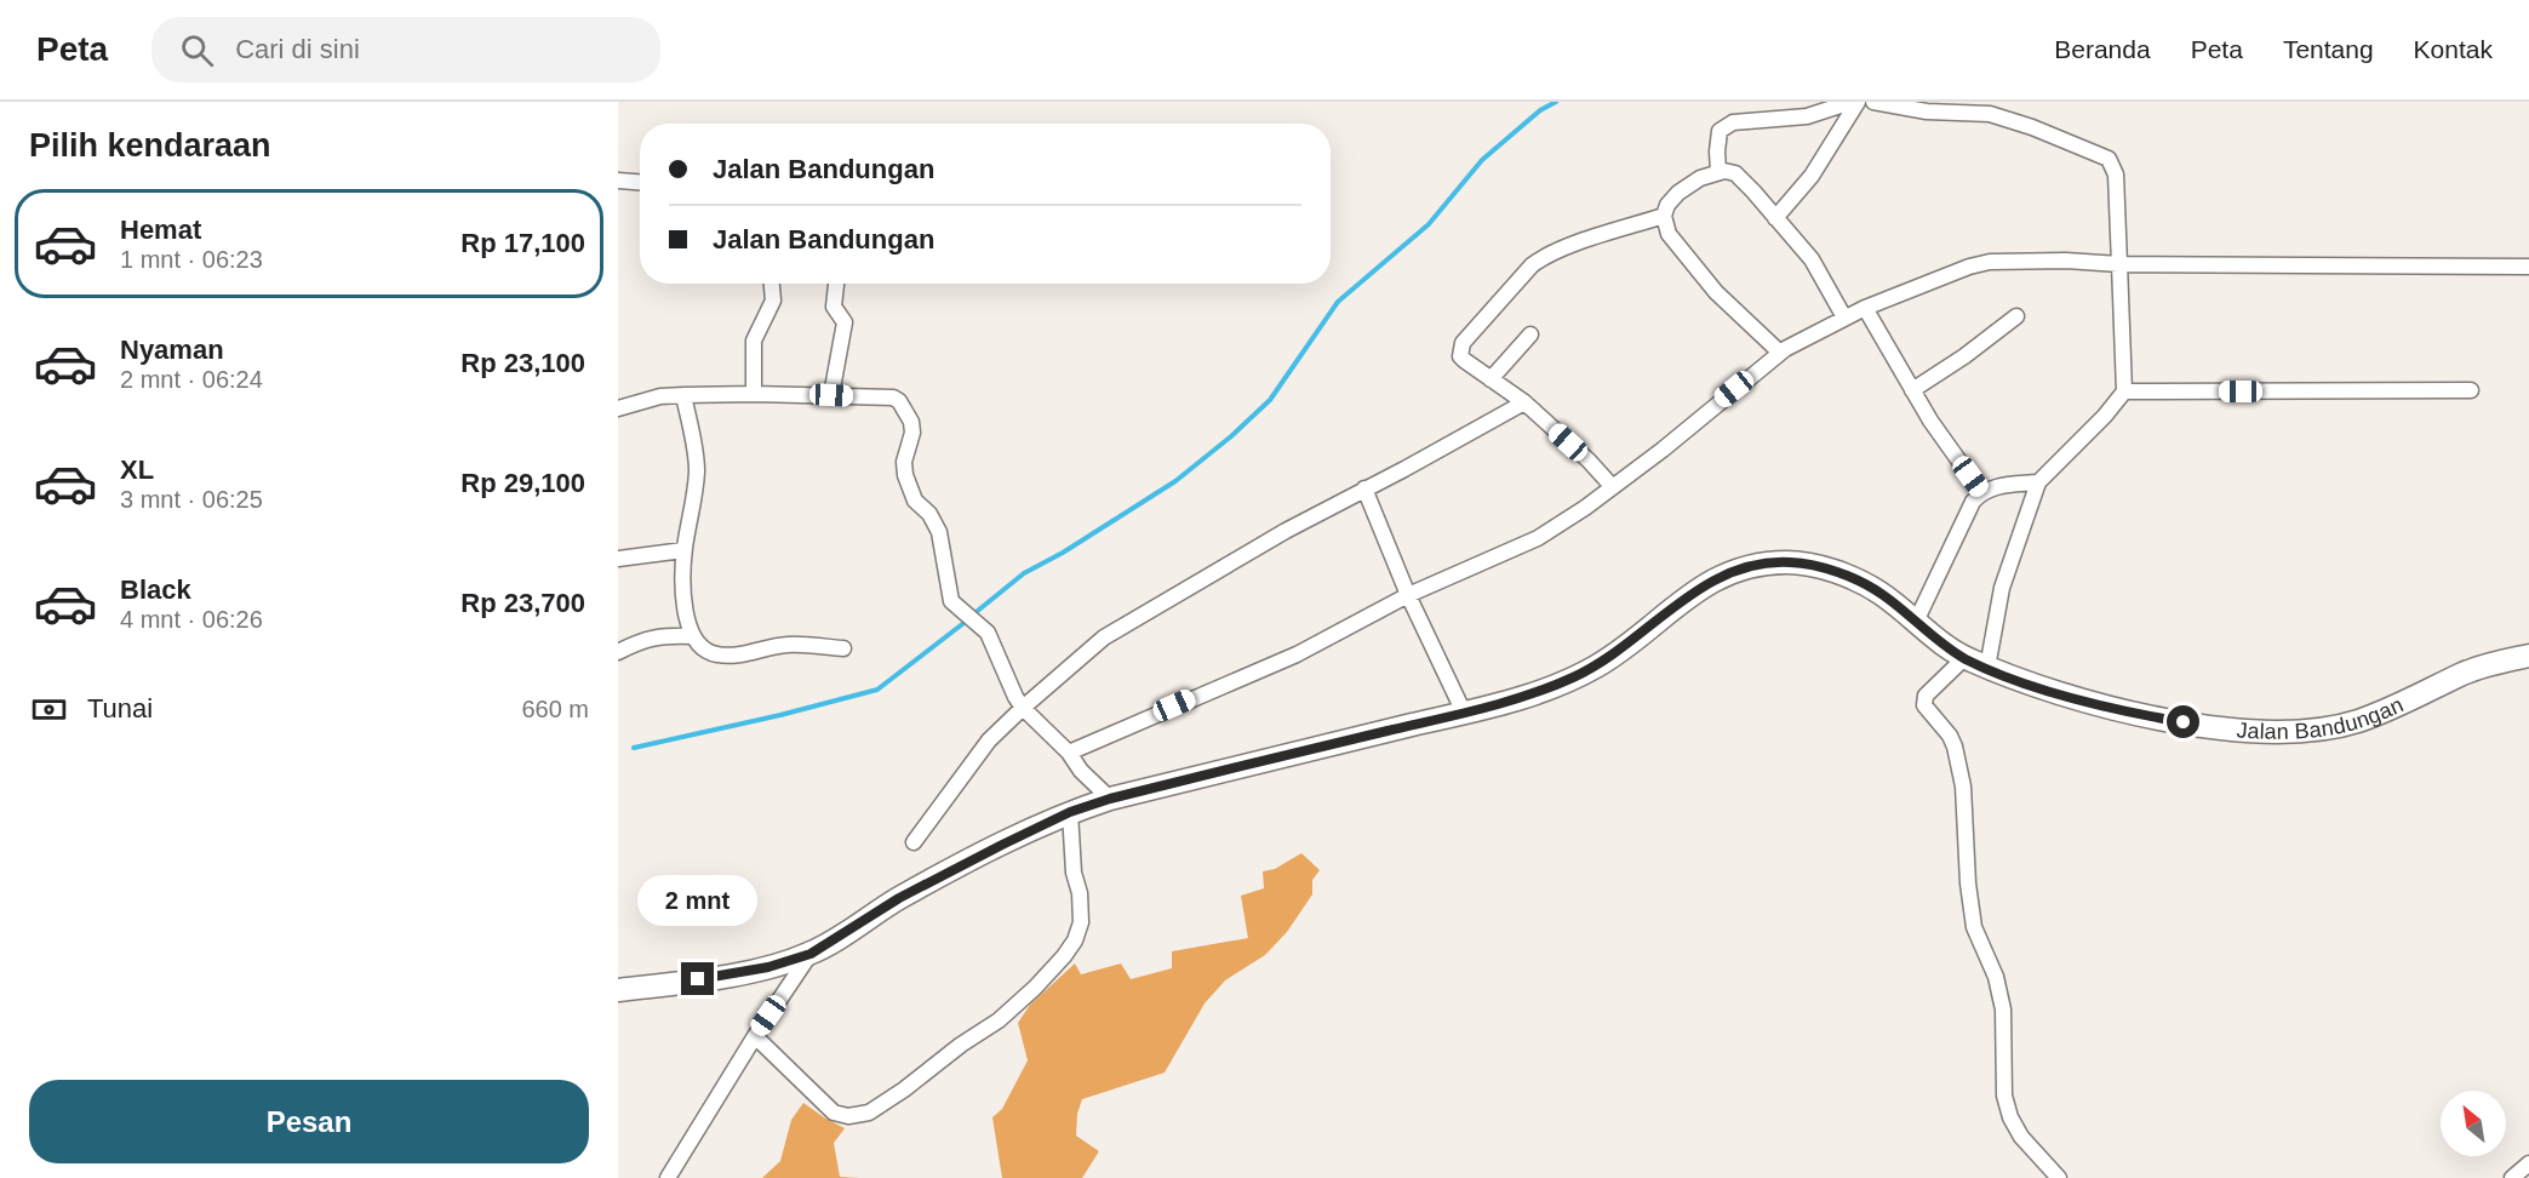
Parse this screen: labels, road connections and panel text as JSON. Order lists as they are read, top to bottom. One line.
{"streets":{"main road":["Jalan Bandungan"]},"north":"top left","page":{"header":"Peta","search":"Cari di sini","nav":["Beranda","Peta","Tentang","Kontak"],"heading":"Pilih kendaraan","banner":["Jalan Bandungan","Jalan Bandungan"],"list":[{"name":"Hemat","note":"1 mnt · 06:23","value":"Rp 17,100"},{"name":"Nyaman","note":"2 mnt · 06:24","value":"Rp 23,100"},{"name":"XL","note":"3 mnt · 06:25","value":"Rp 29,100"},{"name":"Black","note":"4 mnt · 06:26","value":"Rp 23,700"}],"pay":["Tunai","660 m"],"bubble":"2 mnt","buttons":"Pesan"}}
